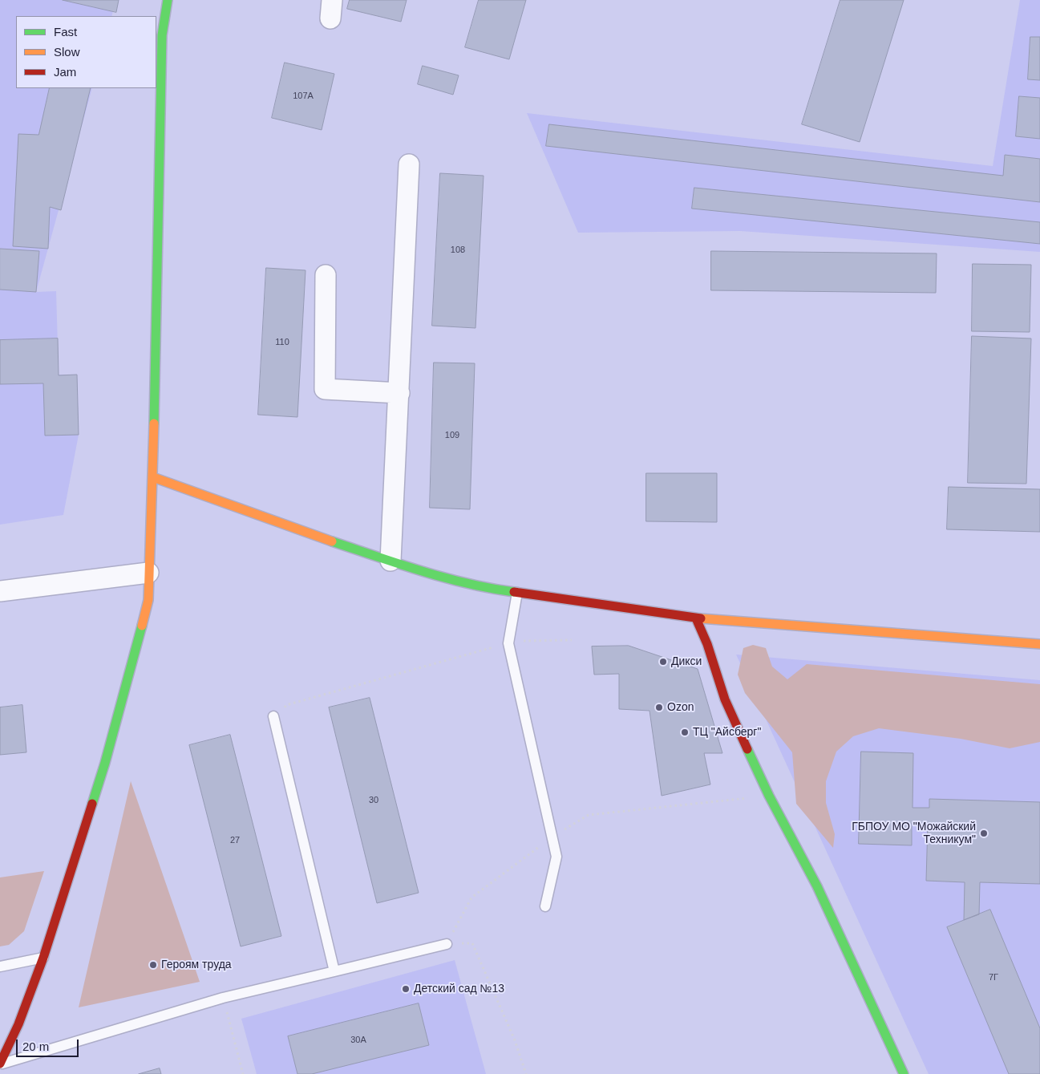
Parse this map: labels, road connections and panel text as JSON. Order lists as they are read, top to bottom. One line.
{"places":["Дикси","Ozon","ТЦ \"Айсберг\"","ГБПОУ МО \"Можайский Техникум\"","Героям труда","Детский сад №13"],"house_numbers":["107А","108","110","109","30","27","7Г","30А"],"legend":["Fast","Slow","Jam"],"scale_bar":"20 m"}
